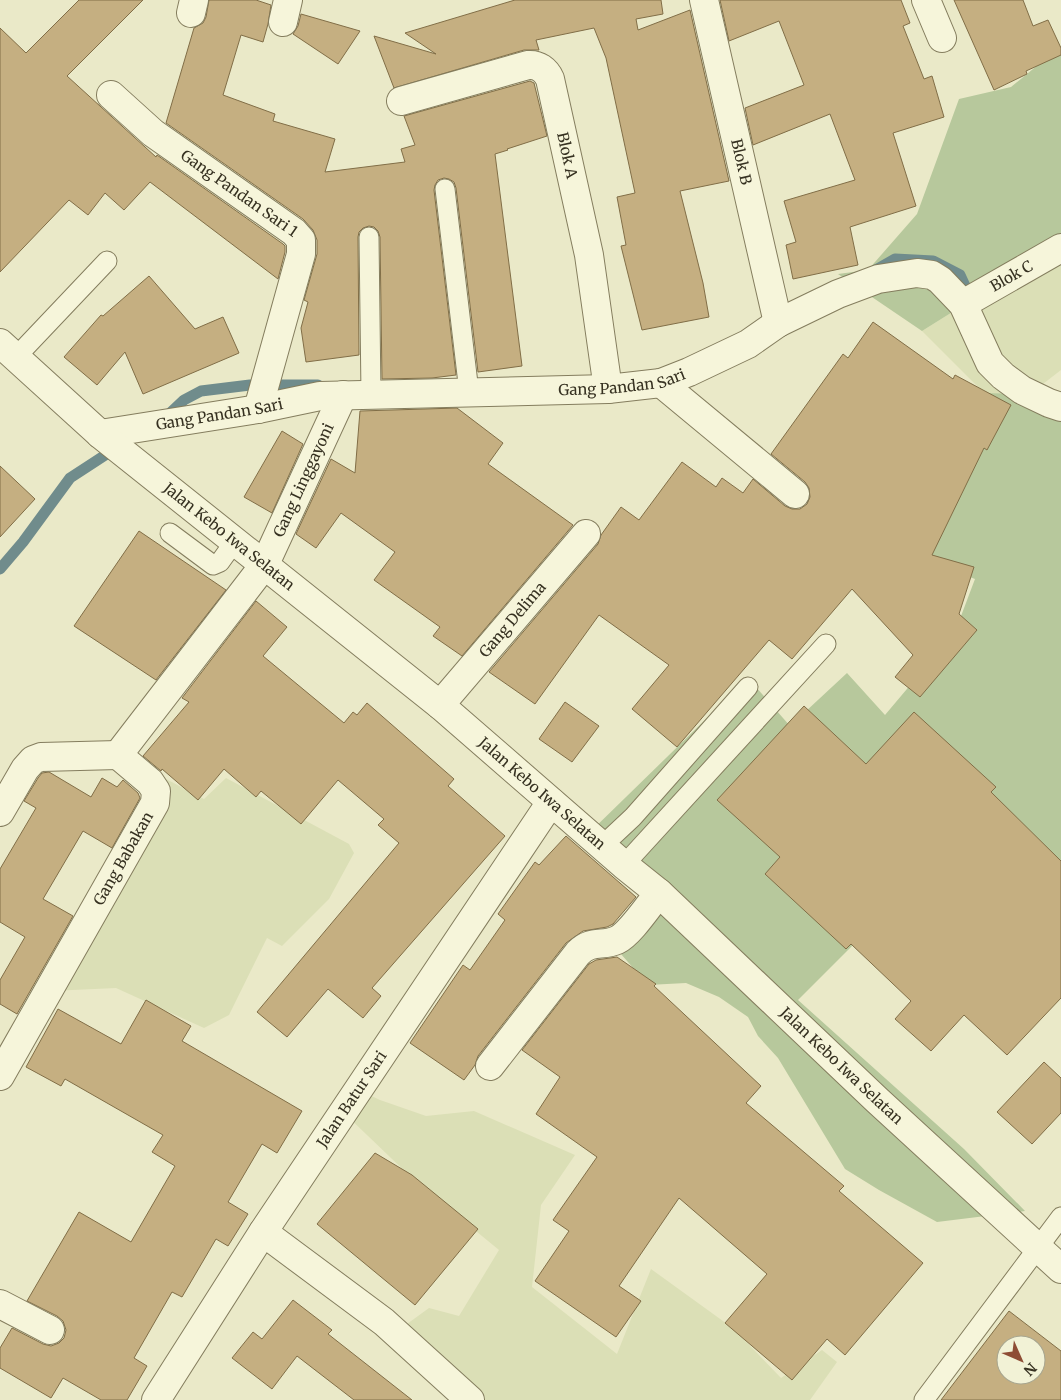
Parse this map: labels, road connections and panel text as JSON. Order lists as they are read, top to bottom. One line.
{"streets":{"street":["Blok A","Blok B","Gang Pandan Sari 1","Blok C","Gang Pandan Sari","Gang Linggayoni","Jalan Kebo Iwa Selatan","Gang Delima","Gang Babakan","Jalan Batur Sari"]},"crossings":[["Blok A","Gang Pandan Sari"],["Blok B","Gang Pandan Sari"],["Gang Pandan Sari 1","Gang Pandan Sari"],["Blok C","Gang Pandan Sari"],["Gang Pandan Sari","Gang Linggayoni"],["Gang Pandan Sari","Jalan Kebo Iwa Selatan"],["Gang Linggayoni","Jalan Kebo Iwa Selatan"],["Jalan Kebo Iwa Selatan","Gang Delima"],["Jalan Kebo Iwa Selatan","Jalan Batur Sari"]],"north":"bottom right"}
